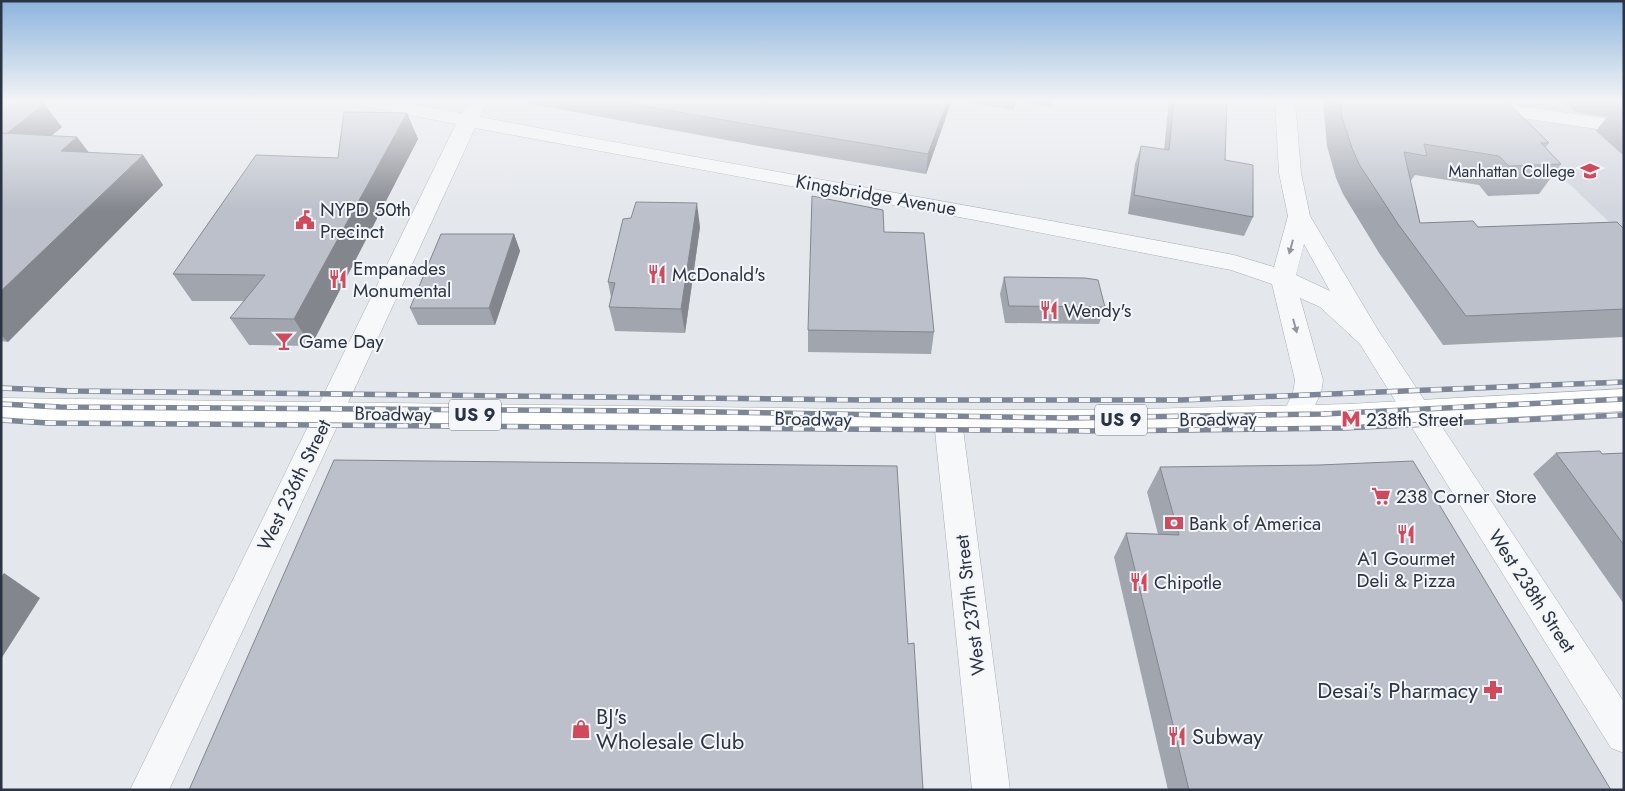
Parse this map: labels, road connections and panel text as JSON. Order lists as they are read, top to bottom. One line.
{"streets":{"main road":["Broadway","US 9"],"street":["Kingsbridge Avenue","West 236th Street","West 238th Street","West 237th Street"]},"crossings":[["Kingsbridge Avenue","West 238th Street"],["Broadway","West 236th Street"],["Broadway","West 238th Street"],["Broadway","West 237th Street"]],"places":{"school or university":["Manhattan College"],"public building":["NYPD 50th Precinct"],"restaurant":["McDonald's","Empanades Monumental","Wendy's","A1 Gourmet Deli & Pizza","Chipotle","Subway"],"bar":["Game Day"],"metro station":["238th Street"],"supermarket":["238 Corner Store"],"bank":["Bank of America"],"pharmacy":["Desai's Pharmacy"],"shop":["BJ's Wholesale Club"]}}
